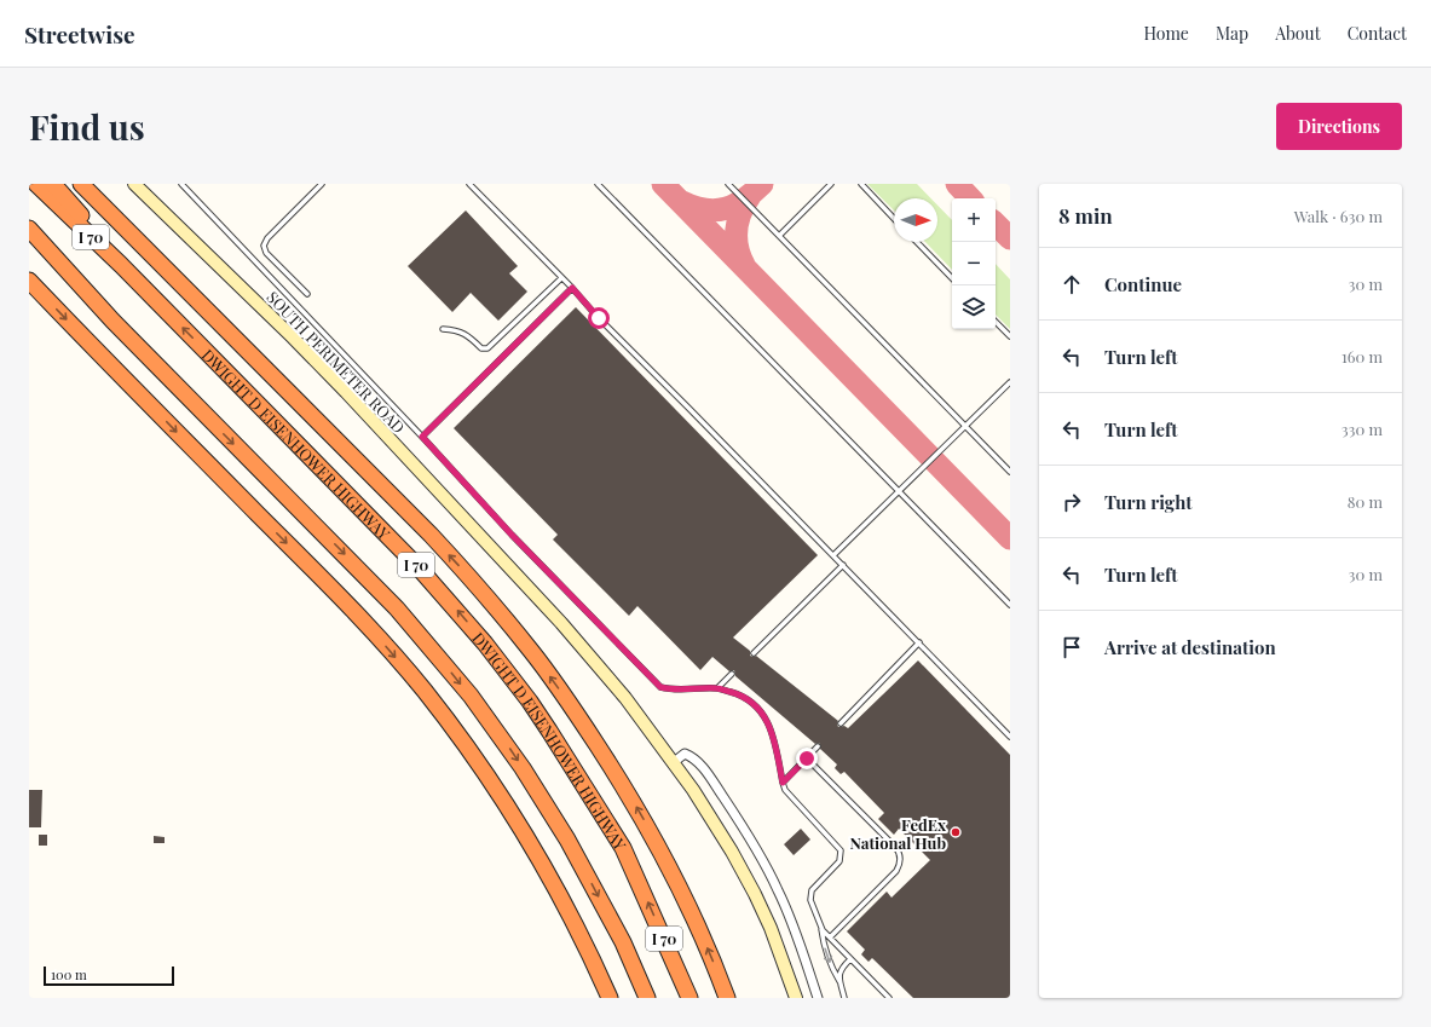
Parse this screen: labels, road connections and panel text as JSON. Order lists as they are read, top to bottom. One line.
{"streets":{"highway":["I 70","DWIGHT D EISENHOWER HIGHWAY"],"street":["SOUTH PERIMETER ROAD"]},"places":["FedEx National Hub"],"scale_bar":"100 m","north":"right","page":{"header":"Streetwise","nav":["Home","Map","About","Contact"],"buttons":"Directions","title":"Find us","heading":["8 min","Walk · 630 m"],"map_buttons":["+","−"],"list":[["Continue","30 m"],["Turn left","160 m"],["Turn left","330 m"],["Turn right","80 m"],["Turn left","30 m"],"Arrive at destination"],"scale":"100 m"}}
